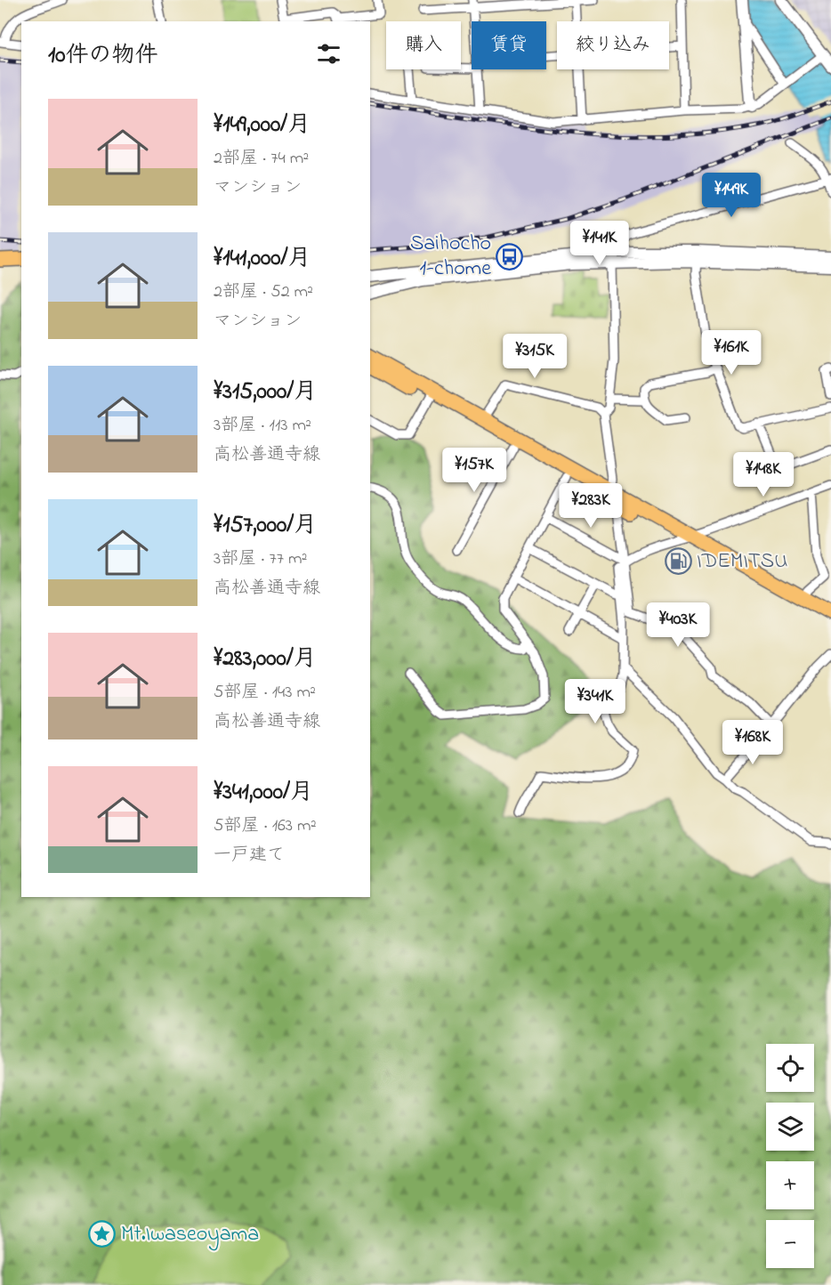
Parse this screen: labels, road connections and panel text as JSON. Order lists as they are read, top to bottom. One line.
{"places":{"bus stop":["Saihocho 1-chome"],"fuel station":["IDEMITSU"],"place":["Mt.Iwaseoyama"]},"page":{"chip":["購入","賃貸","絞り込み"],"heading":"10件の物件","list":[{"name":"¥149,000/月","note":"2部屋 · 74 m² · マンション"},{"name":"¥141,000/月","note":"2部屋 · 52 m² · マンション"},{"name":"¥315,000/月","note":"3部屋 · 113 m² · 高松善通寺線"},{"name":"¥157,000/月","note":"3部屋 · 77 m² · 高松善通寺線"},{"name":"¥283,000/月","note":"5部屋 · 143 m² · 高松善通寺線"},{"name":"¥341,000/月","note":"5部屋 · 163 m² · 一戸建て"}],"price":["¥149K","¥141K","¥161K","¥315K","¥157K","¥148K","¥283K","¥403K","¥341K","¥168K"],"map_buttons":["+","−"]}}
